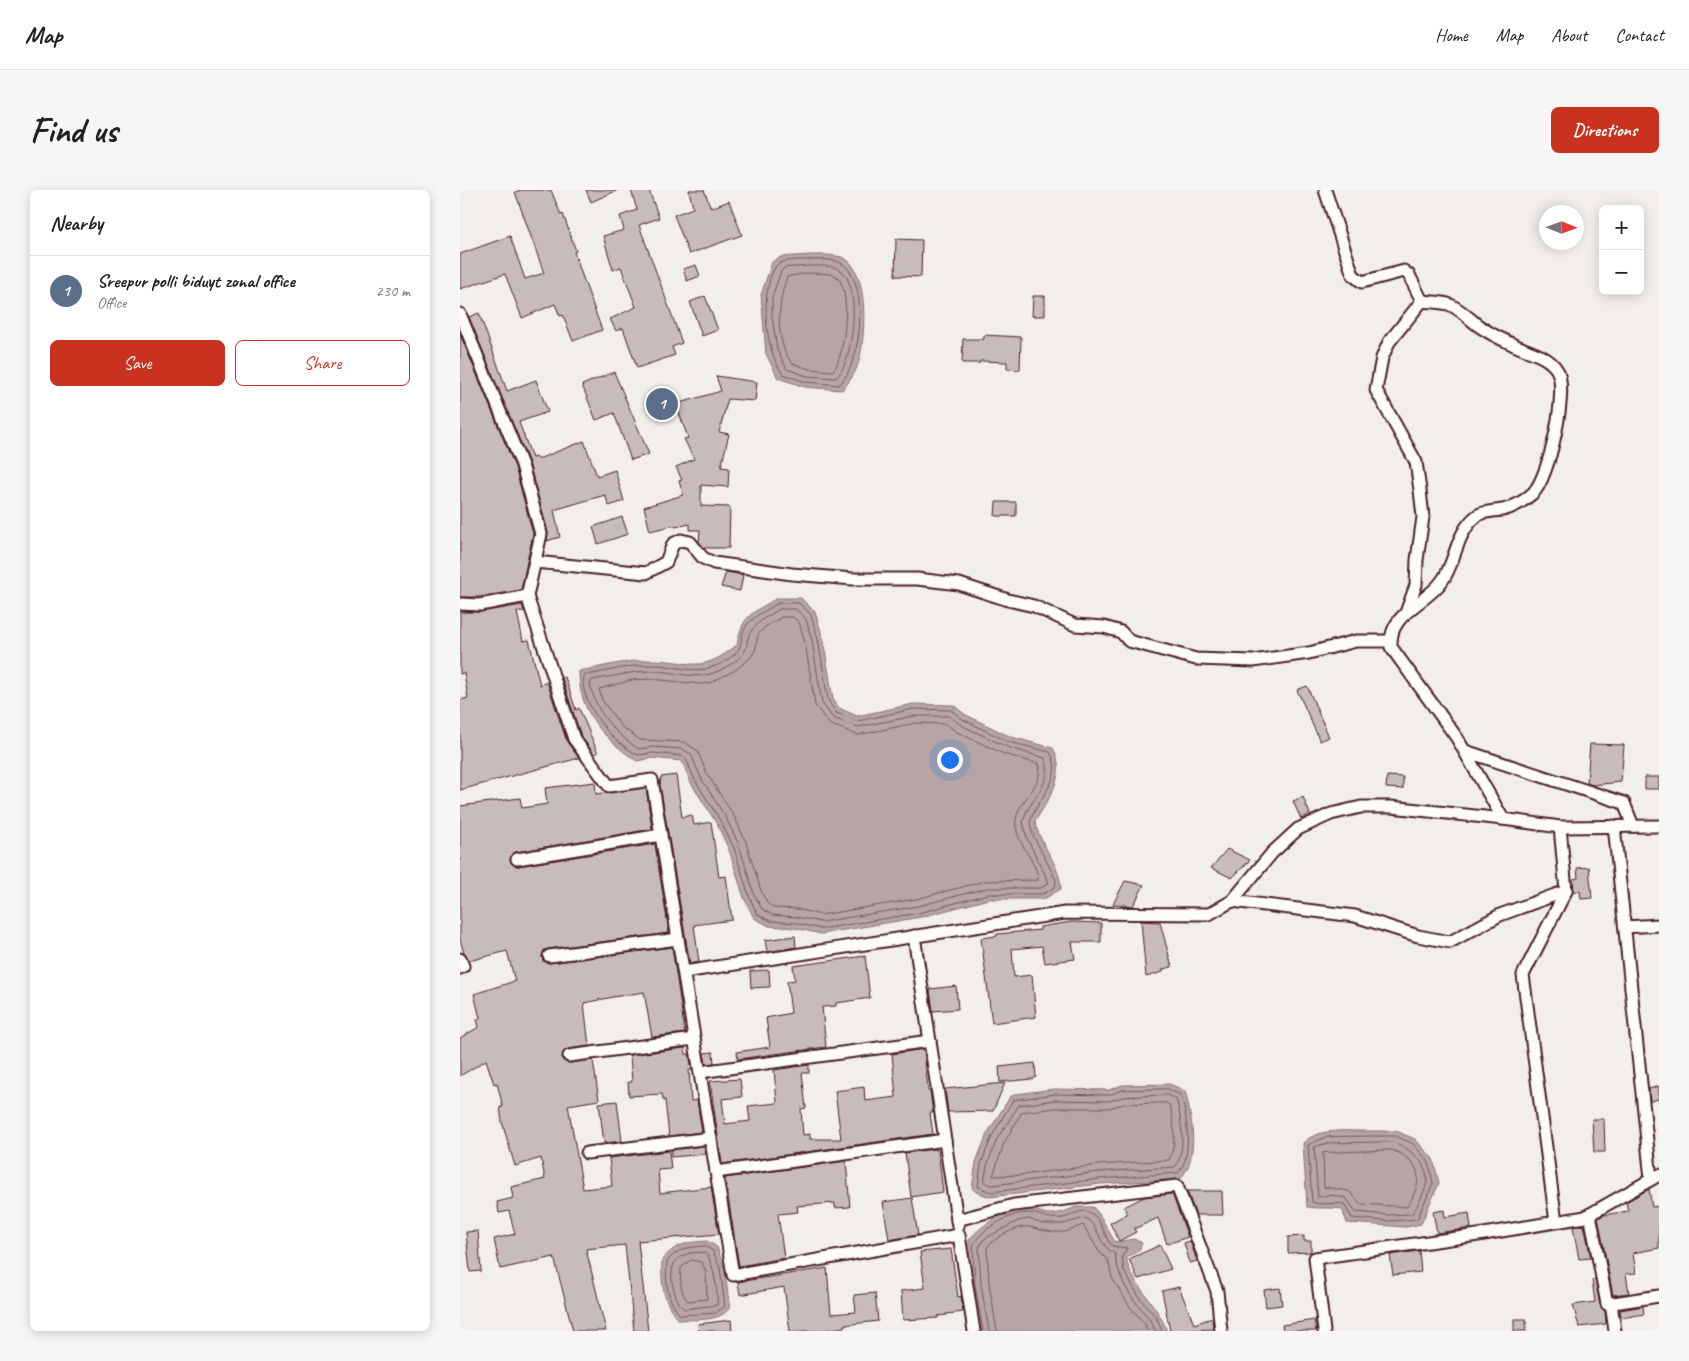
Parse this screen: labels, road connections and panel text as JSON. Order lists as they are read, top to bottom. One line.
{"north":"right","page":{"header":"Map","nav":["Home","Map","About","Contact"],"buttons":["Directions",["Save","Share"]],"title":"Find us","heading":"Nearby","map_buttons":["+","−"],"list":[{"mark":"1","name":"Sreepur polli biduyt zonal office","note":"Office","value":"230 m"}],"pins":"1"}}
